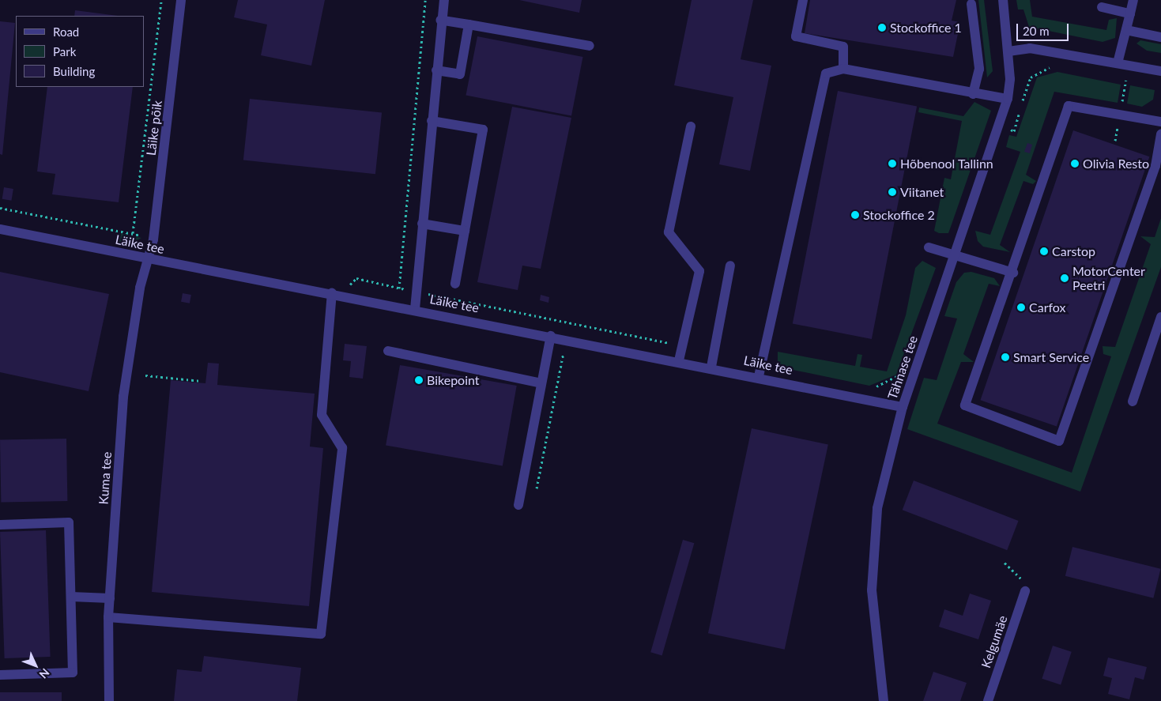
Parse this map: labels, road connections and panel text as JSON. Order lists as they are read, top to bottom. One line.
{"streets":{"street":["Läike põik","Läike tee","Tähnase tee","Kuma tee","Kelgumäe"]},"crossings":[["Läike põik","Läike tee"],["Läike põik","Kuma tee"],["Läike tee","Tähnase tee"],["Läike tee","Kuma tee"]],"places":["Stockoffice 1","Hõbenool Tallinn","Olivia Resto","Viitanet","Stockoffice 2","Carstop","MotorCenter Peetri","Carfox","Smart Service","Bikepoint"],"legend":["Road","Park","Building"],"scale_bar":"20 m","north":"bottom right"}
